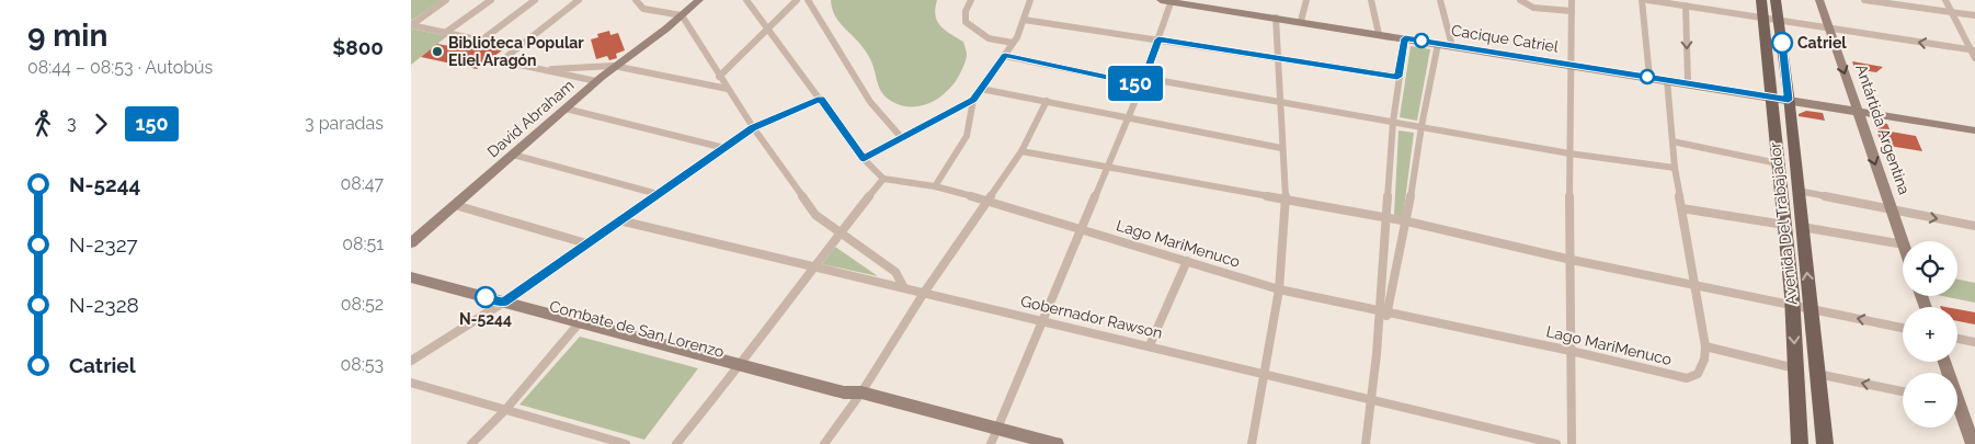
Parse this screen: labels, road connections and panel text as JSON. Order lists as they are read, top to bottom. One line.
{"streets":{"main road":["Cacique Catriel","David Abraham","Antártida Argentina","Avenida Del Trabajador","Combate de San Lorenzo"],"street":["Lago MariMenuco","Gobernador Rawson"]},"crossings":[["Cacique Catriel","Antártida Argentina"],["Cacique Catriel","Avenida Del Trabajador"]],"one_way":["Antártida Argentina"],"places":["Catriel","Biblioteca Popular Eliel Aragón","N-5244"],"lines":["bus line 150"],"page":{"heading":["9 min","08:44 – 08:53 · Autobús","$800"],"on_map":"150","legs":["3","150","3 paradas"],"list":[{"name":"N-5244","value":"08:47"},{"name":"N-2327","value":"08:51"},{"name":"N-2328","value":"08:52"},{"name":"Catriel","value":"08:53"}],"map_buttons":["+","−"]}}
